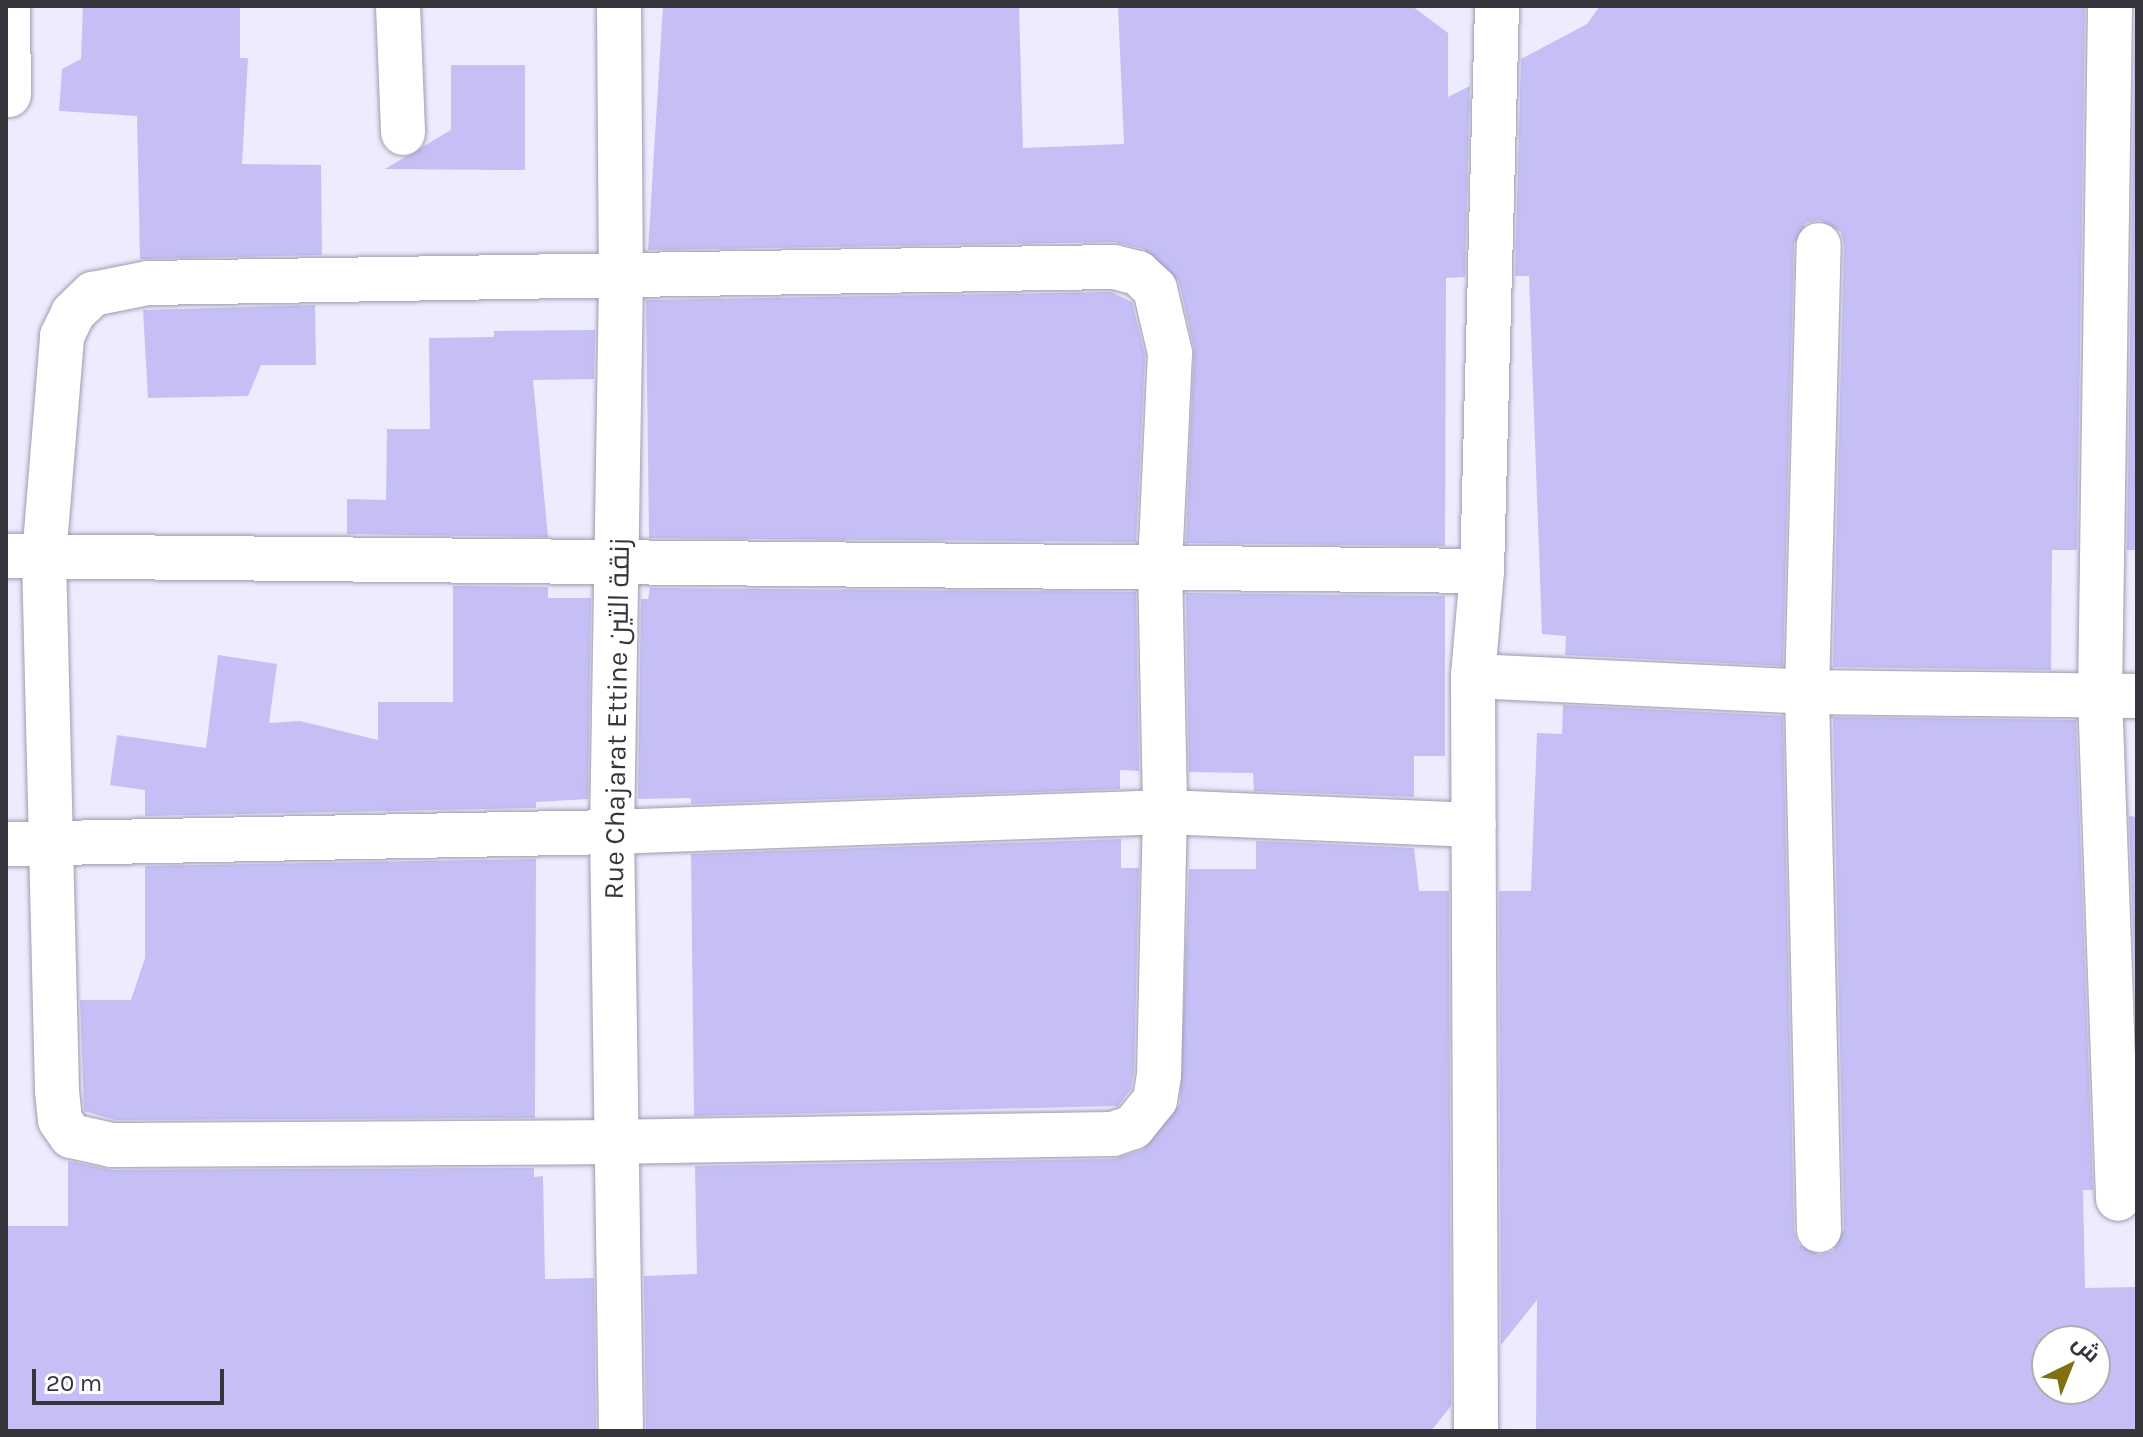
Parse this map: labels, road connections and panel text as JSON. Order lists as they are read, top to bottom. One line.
{"streets":{"street":["Rue Chajarat Ettine زنقة التين"]},"scale_bar":"20 m","north":"top right"}
